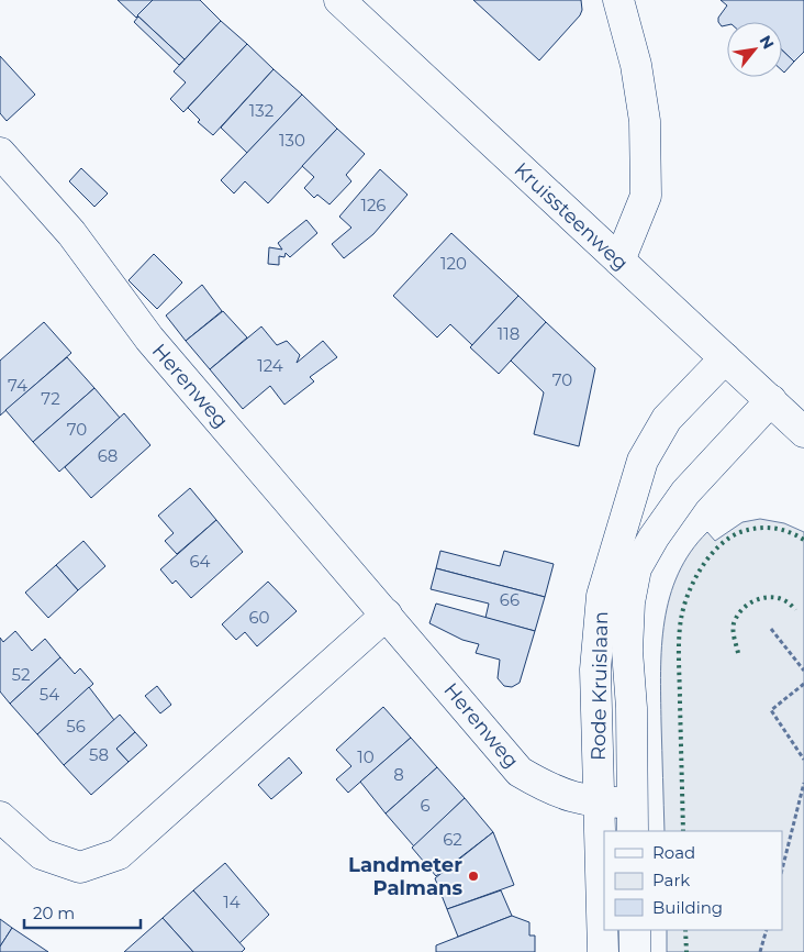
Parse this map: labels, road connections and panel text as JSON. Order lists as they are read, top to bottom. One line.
{"streets":{"main road":["Kruissteenweg","Herenweg","Rode Kruislaan"]},"crossings":[["Kruissteenweg","Rode Kruislaan"],["Herenweg","Rode Kruislaan"]],"places":["Landmeter Palmans"],"house_numbers":["132","130","126","120","118","124","70","74","72","70","68","64","66","60","52","54","56","58","10","8","6","62","14"],"legend":["Road","Park","Building"],"scale_bar":"20 m","north":"top right"}
